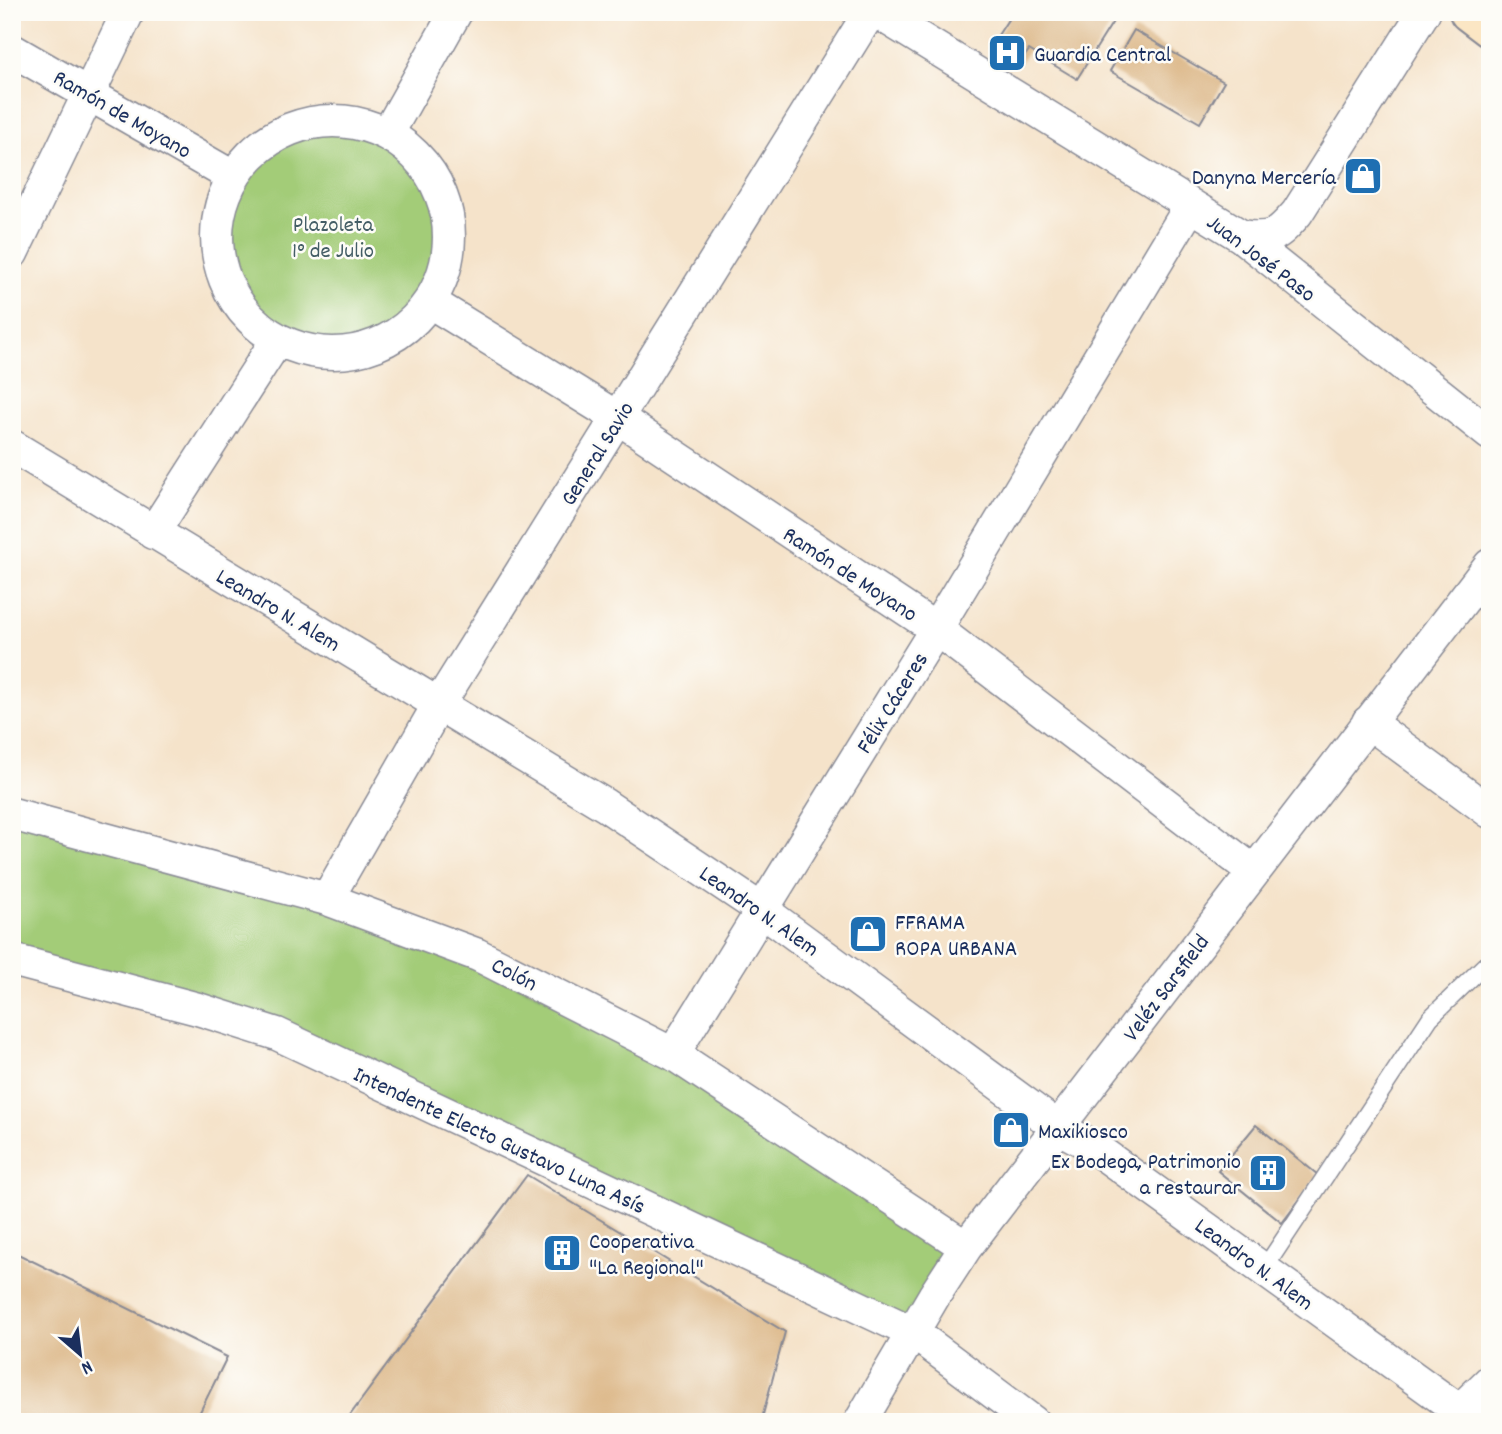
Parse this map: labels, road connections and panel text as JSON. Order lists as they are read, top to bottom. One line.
{"streets":{"street":["Ramón de Moyano","Juan José Paso","General Savio","Leandro N. Alem","Félix Cáceres","Colón","Veléz Sarsfield","Intendente Electo Gustavo Luna Asís"]},"crossings":[["Ramón de Moyano","General Savio"],["Ramón de Moyano","Félix Cáceres"],["Ramón de Moyano","Veléz Sarsfield"],["Juan José Paso","Félix Cáceres"],["General Savio","Leandro N. Alem"],["General Savio","Colón"],["Leandro N. Alem","Félix Cáceres"],["Leandro N. Alem","Veléz Sarsfield"],["Félix Cáceres","Colón"],["Colón","Veléz Sarsfield"],["Veléz Sarsfield","Intendente Electo Gustavo Luna Asís"]],"parks":["Plazoleta 1° de Julio"],"places":{"hospital":["Guardia Central"],"shop":["Danyna Mercería","FFRAMA ROPA URBANA","Maxikiosco"],"building":["Ex Bodega, Patrimonio a restaurar","Cooperativa \"La Regional\""]},"north":"bottom right"}
